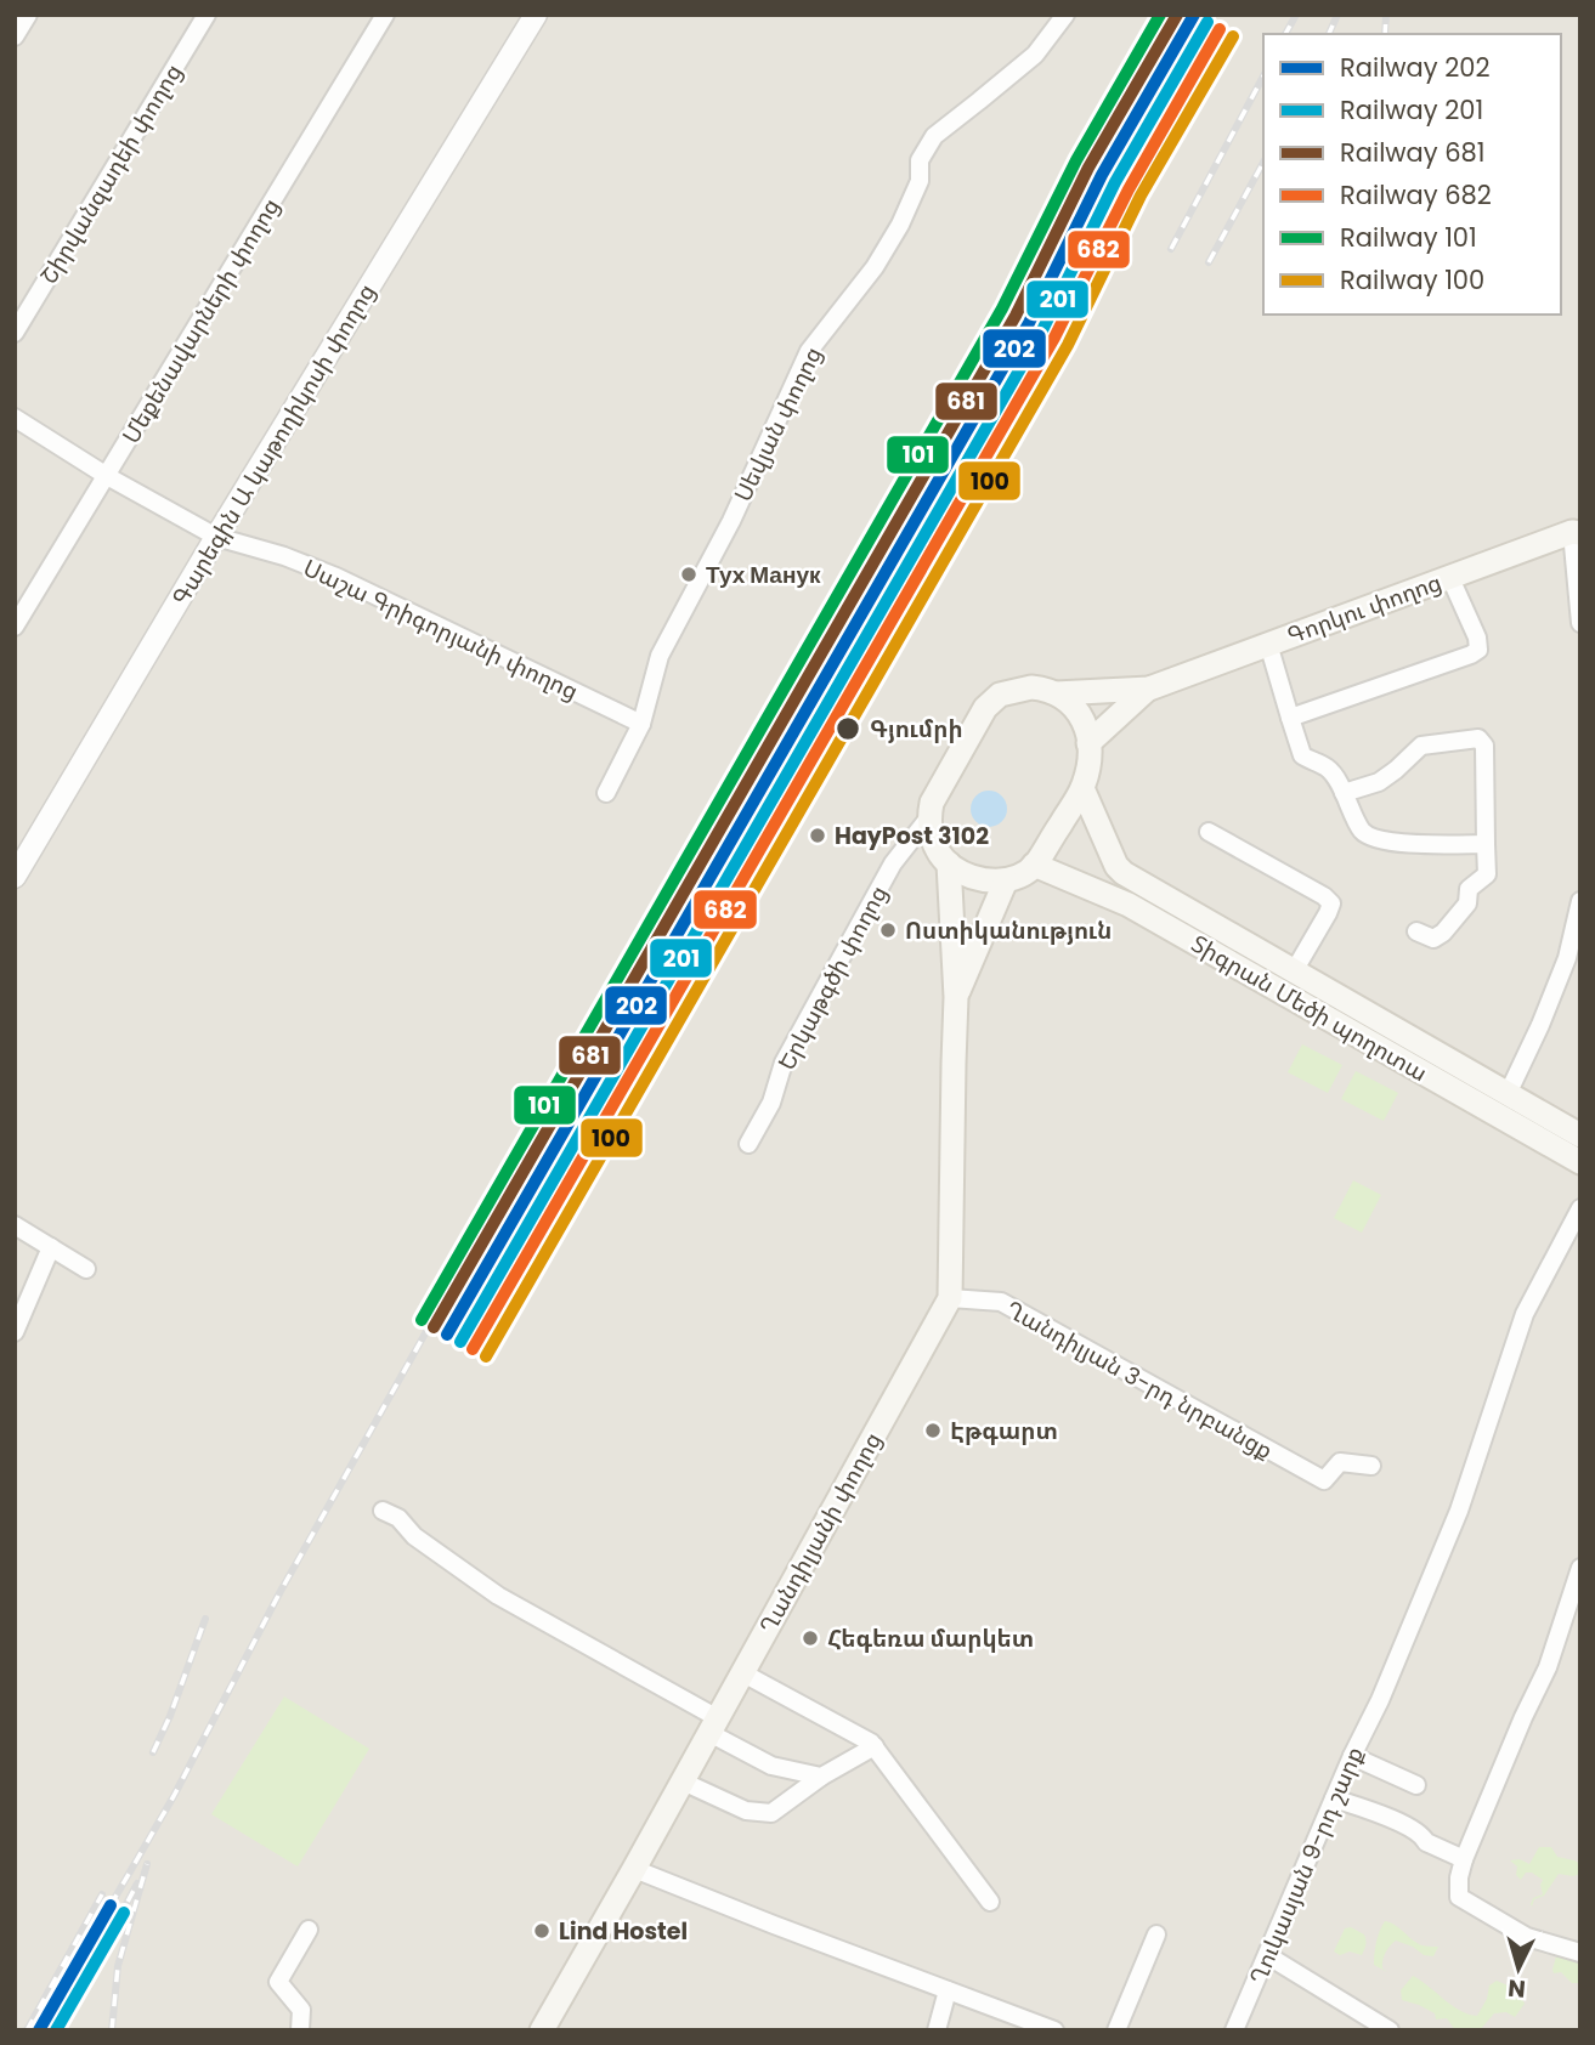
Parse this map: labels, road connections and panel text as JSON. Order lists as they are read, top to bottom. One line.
{"streets":{"main road":["Գորկու փողոց","Տիգրան Մեծի պողոտա","Ղանդիլյանի փողոց"],"street":["Շիրվանզադեի փողոց","Մեքենավարների փողոց","Սեվյան փողոց","Գարեգին Ա կաթողիկոսի փողոց","Սաշա Գրիգորյանի փողոց","Երկաթգծի փողոց","Ղանդիլյան 3-րդ նրբանցք","Ղուկասյան 9-րդ շարք"]},"crossings":[["Մեքենավարների փողոց","Սաշա Գրիգորյանի փողոց"],["Սեվյան փողոց","Սաշա Գրիգորյանի փողոց"],["Գարեգին Ա կաթողիկոսի փողոց","Սաշա Գրիգորյանի փողոց"],["Գորկու փողոց","Երկաթգծի փողոց"],["Գորկու փողոց","Տիգրան Մեծի պողոտա"],["Գորկու փողոց","Ղանդիլյանի փողոց"],["Երկաթգծի փողոց","Տիգրան Մեծի պողոտա"],["Երկաթգծի փողոց","Ղանդիլյանի փողոց"],["Տիգրան Մեծի պողոտա","Ղանդիլյանի փողոց"],["Ղանդիլյան 3-րդ նրբանցք","Ղանդիլյանի փողոց"]],"places":["Тух Манук","Գյումրի","HayPost 3102","Ոստիկանություն","Էթգարտ","Հեգեռա մարկետ","Lind Hostel"],"lines":["rail line 202","rail line 681","rail line 101","rail line 201","rail line 682","rail line 100"],"legend":["Railway 202","Railway 201","Railway 681","Railway 682","Railway 101","Railway 100"],"north":"bottom"}
